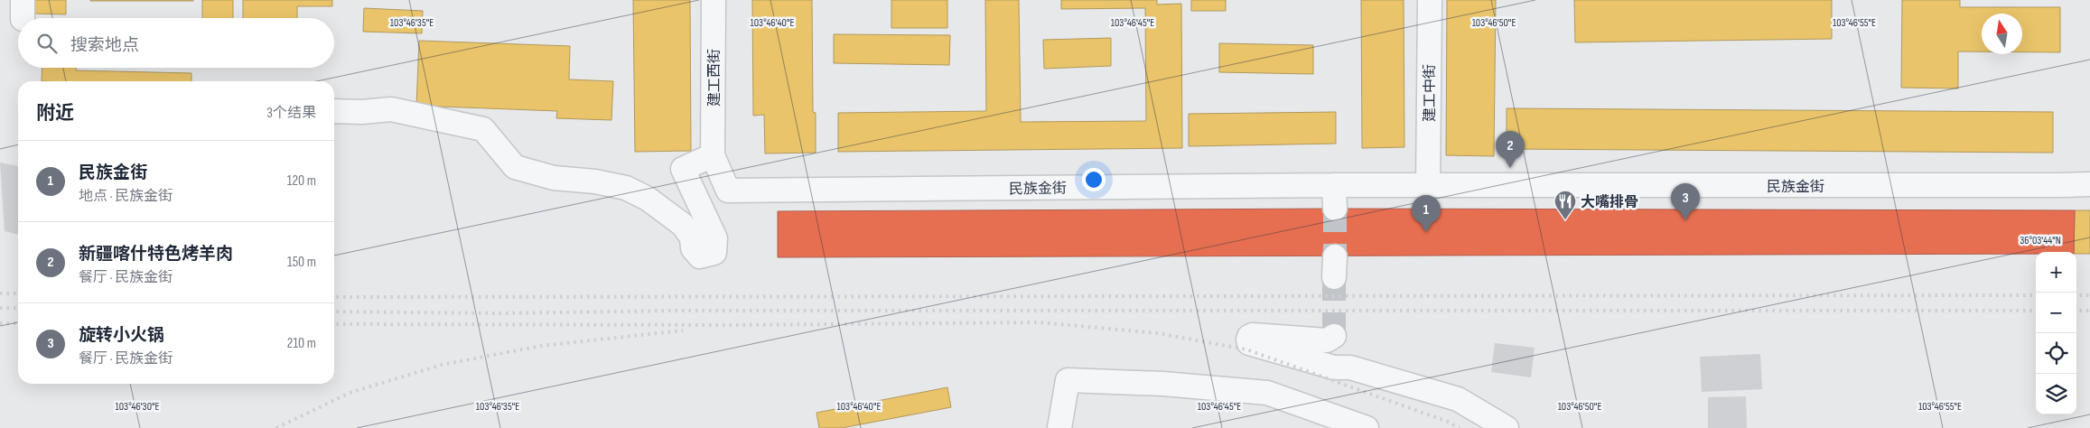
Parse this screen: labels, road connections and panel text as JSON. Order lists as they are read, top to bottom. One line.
{"streets":{"street":["建工西街","建工中街","民族金街"]},"crossings":[["建工西街","民族金街"],["建工中街","民族金街"]],"places":{"restaurant":["大嘴排骨"]},"north":"top","page":{"search":"搜索地点","heading":["附近","3个结果"],"pins":["2","3","1"],"list":[{"mark":"1","name":"民族金街","note":"地点 · 民族金街","value":"120 m"},{"mark":"2","name":"新疆喀什特色烤羊肉","note":"餐厅 · 民族金街","value":"150 m"},{"mark":"3","name":"旋转小火锅","note":"餐厅 · 民族金街","value":"210 m"}],"map_buttons":["+","−"]},"coordinates":["103°46'35\"E","103°46'40\"E","103°46'45\"E","103°46'50\"E","103°46'55\"E","36°03'44\"N","103°46'30\"E"]}
